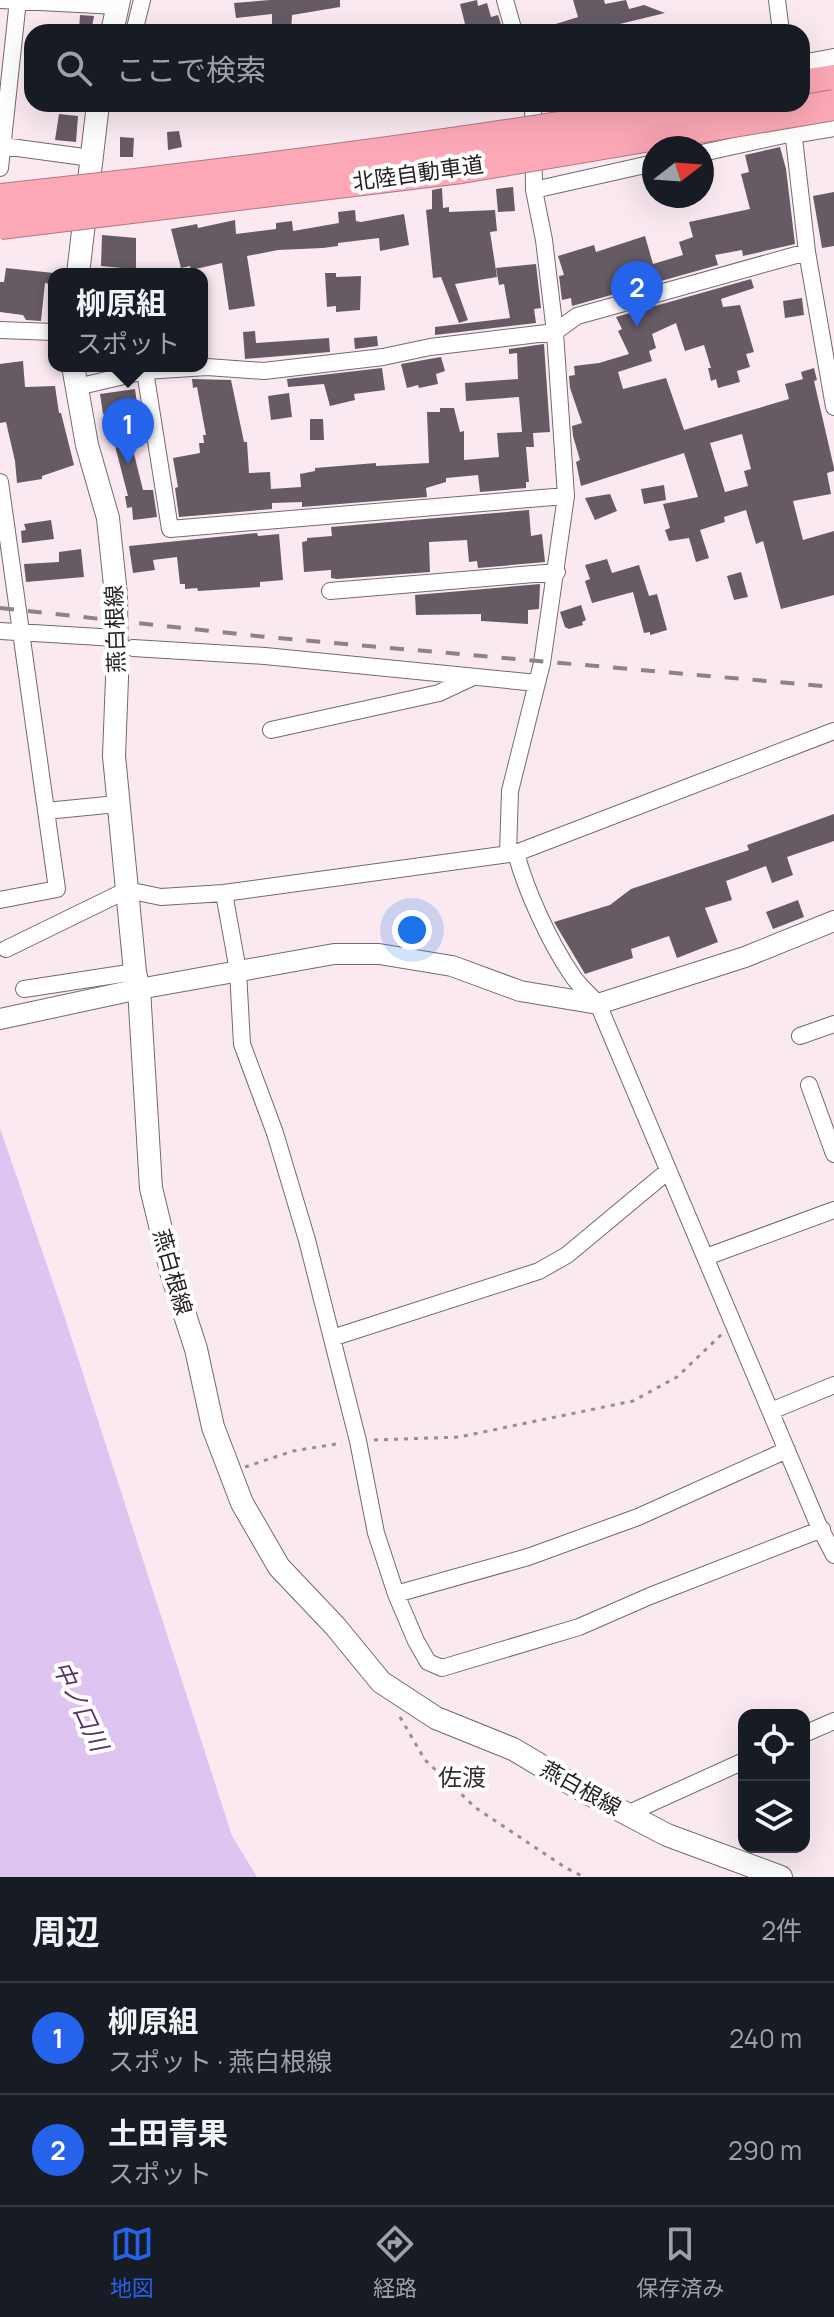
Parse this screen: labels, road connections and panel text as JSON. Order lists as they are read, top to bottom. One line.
{"streets":{"highway":["北陸自動車道"],"main road":["燕白根線"]},"districts":["佐渡"],"water":["中ノ口川"],"north":"right","page":{"search":"ここで検索","pins":["2","1"],"popup":["柳原組","スポット"],"heading":["周辺","2件"],"list":[{"mark":"1","name":"柳原組","note":"スポット · 燕白根線","value":"240 m"},{"mark":"2","name":"土田青果","note":"スポット","value":"290 m"}],"nav":["地図","経路","保存済み"]}}
